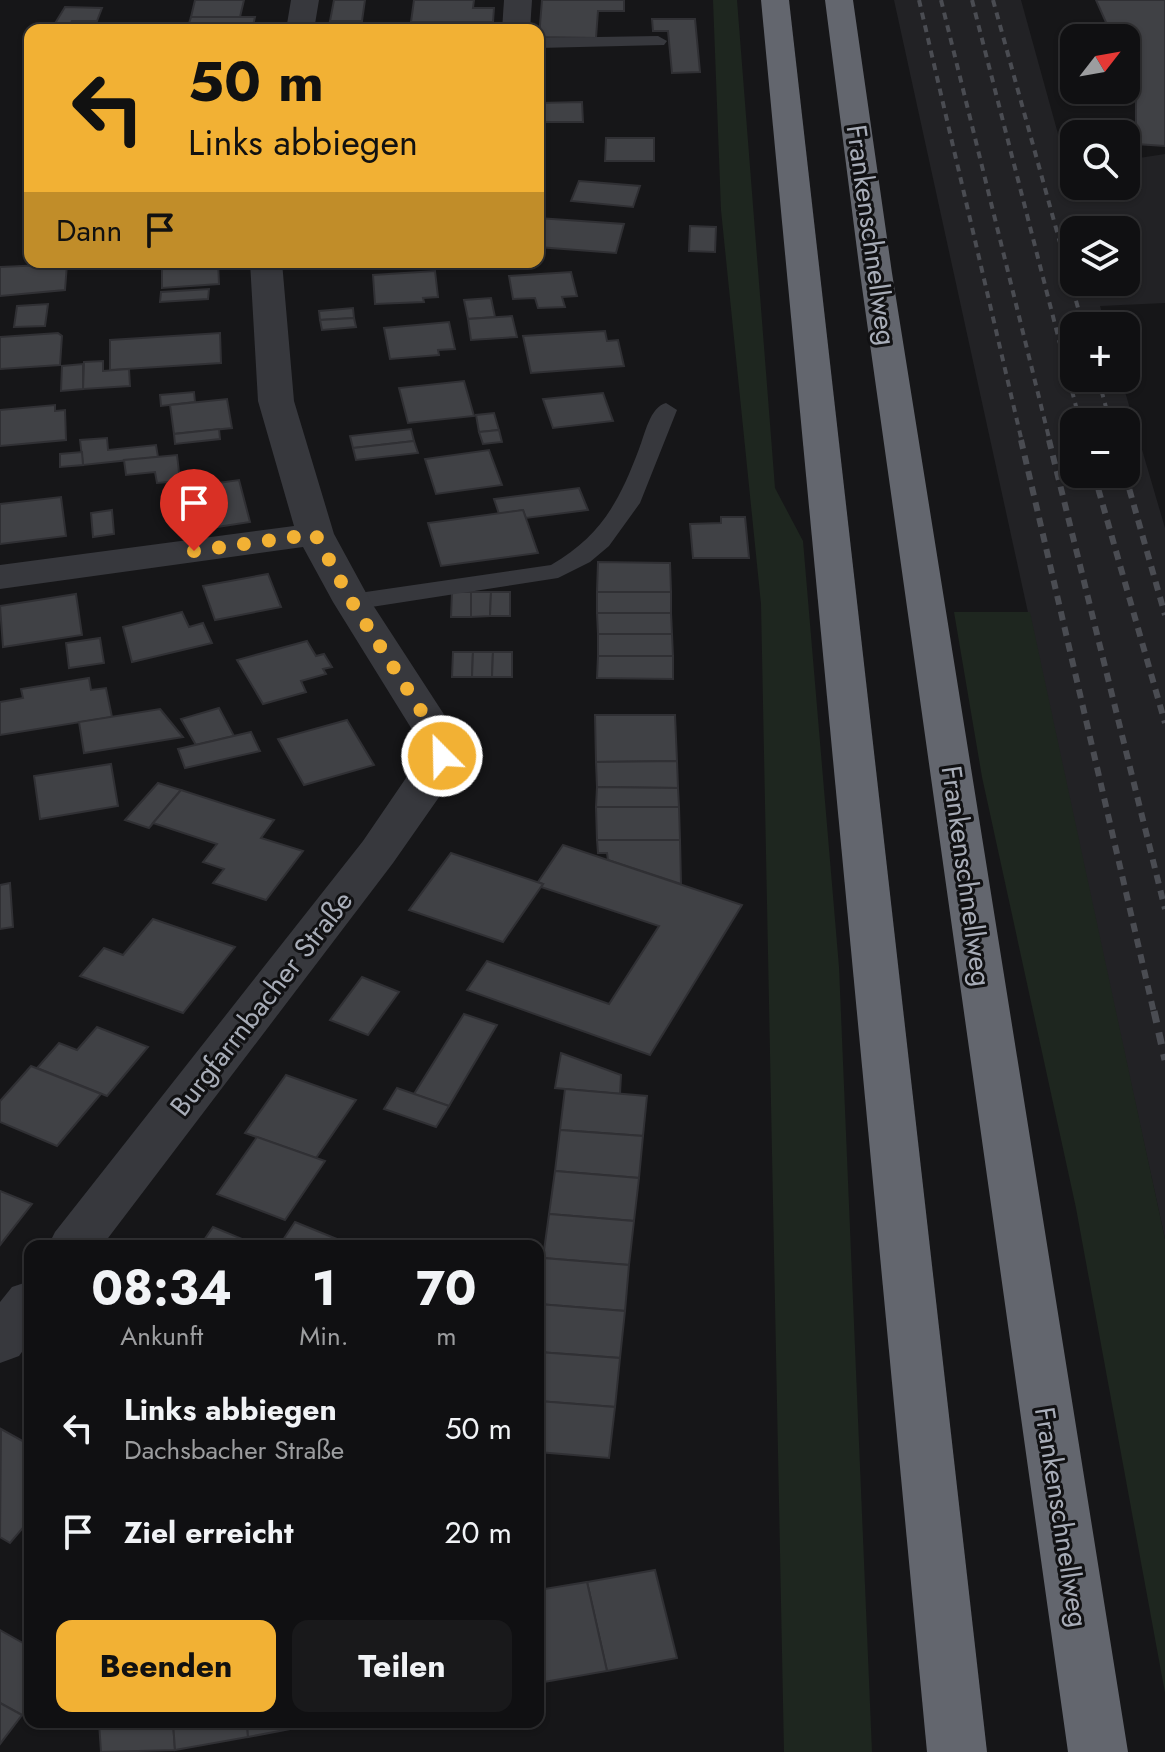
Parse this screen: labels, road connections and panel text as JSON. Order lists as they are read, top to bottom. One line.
{"streets":{"highway":["Frankenschnellweg"],"street":["Burgfarrnbacher Straße"]},"north":"top right","page":{"map_buttons":["+","−"],"turn":["50 m","Links abbiegen"],"then":"Dann","eta":["08:34","Ankunft","1","Min.","70","m"],"list":[{"name":"Links abbiegen","note":"Dachsbacher Straße","value":"50 m"},{"name":"Ziel erreicht","value":"20 m"}],"buttons":["Beenden","Teilen"]}}
